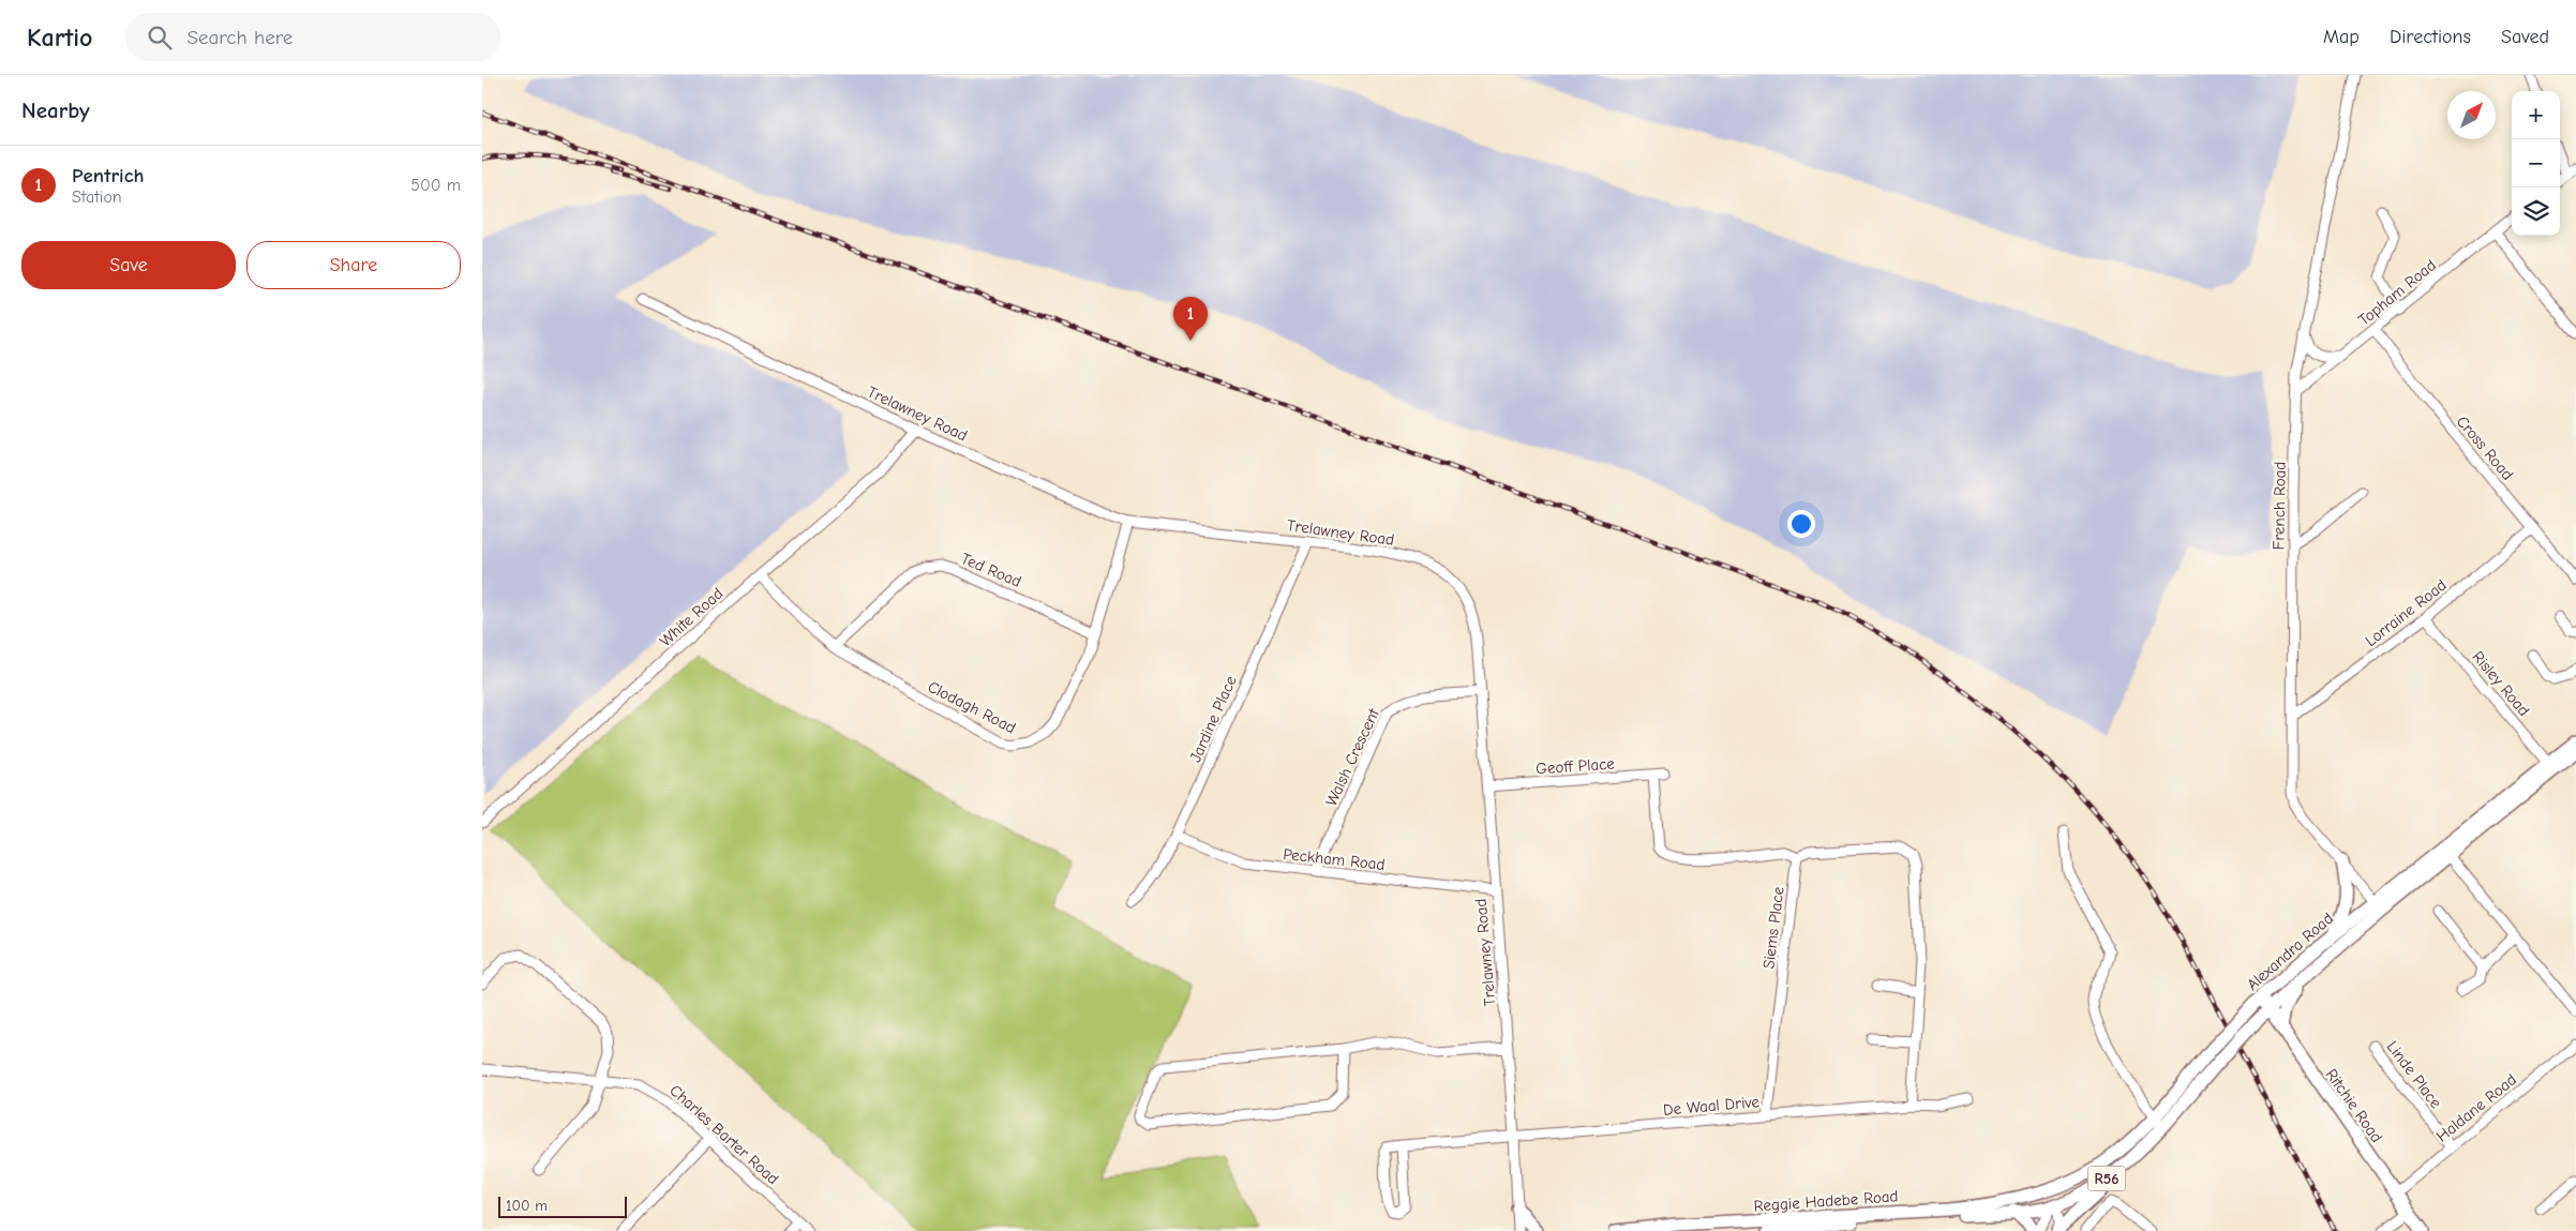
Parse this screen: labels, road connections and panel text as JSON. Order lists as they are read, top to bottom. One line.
{"streets":{"main road":["Alexandra Road","Ritchie Road","R56","Reggie Hadebe Road"],"street":["Topham Road","Trelawney Road","Cross Road","French Road","Ted Road","Lorraine Road","White Road","Risley Road","Clodagh Road","Jardine Place","Walsh Crescent","Geoff Place","Peckham Road","Siems Place","Linde Place","De Waal Drive","Haldane Road","Charles Barter Road"]},"crossings":[["Topham Road","Cross Road"],["Topham Road","French Road"],["Trelawney Road","White Road"],["Trelawney Road","Clodagh Road"],["Trelawney Road","Jardine Place"],["Trelawney Road","Walsh Crescent"],["Trelawney Road","Geoff Place"],["Trelawney Road","Peckham Road"],["Trelawney Road","De Waal Drive"],["Cross Road","Lorraine Road"],["French Road","Lorraine Road"],["French Road","Alexandra Road"],["Ted Road","Clodagh Road"],["Lorraine Road","Risley Road"],["White Road","Clodagh Road"],["Risley Road","Alexandra Road"],["Jardine Place","Peckham Road"],["Walsh Crescent","Peckham Road"],["Siems Place","De Waal Drive"],["Alexandra Road","Ritchie Road"],["Alexandra Road","Reggie Hadebe Road"],["Linde Place","Haldane Road"],["Ritchie Road","Haldane Road"]],"scale_bar":"100 m","north":"top right","page":{"header":"Kartio","search":"Search here","nav":["Map","Directions","Saved"],"heading":"Nearby","map_buttons":["+","−"],"list":[{"mark":"1","name":"Pentrich","note":"Station","value":"500 m"}],"buttons":["Save","Share"],"pins":"1","scale":"100 m"}}
